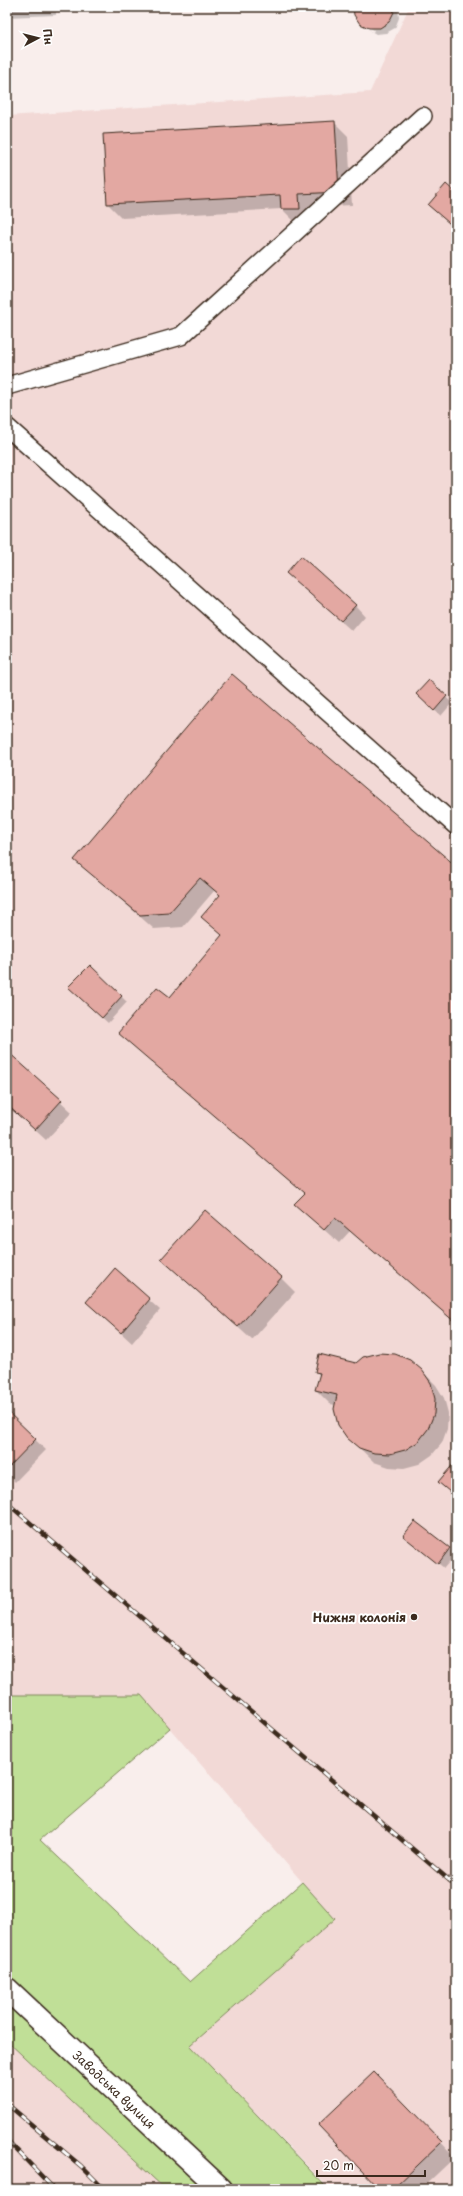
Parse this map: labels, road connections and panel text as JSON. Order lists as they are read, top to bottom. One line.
{"streets":{"street":["Заводська вулиця"]},"places":["Нижня колонія"],"scale_bar":"20 m","north":"right"}
